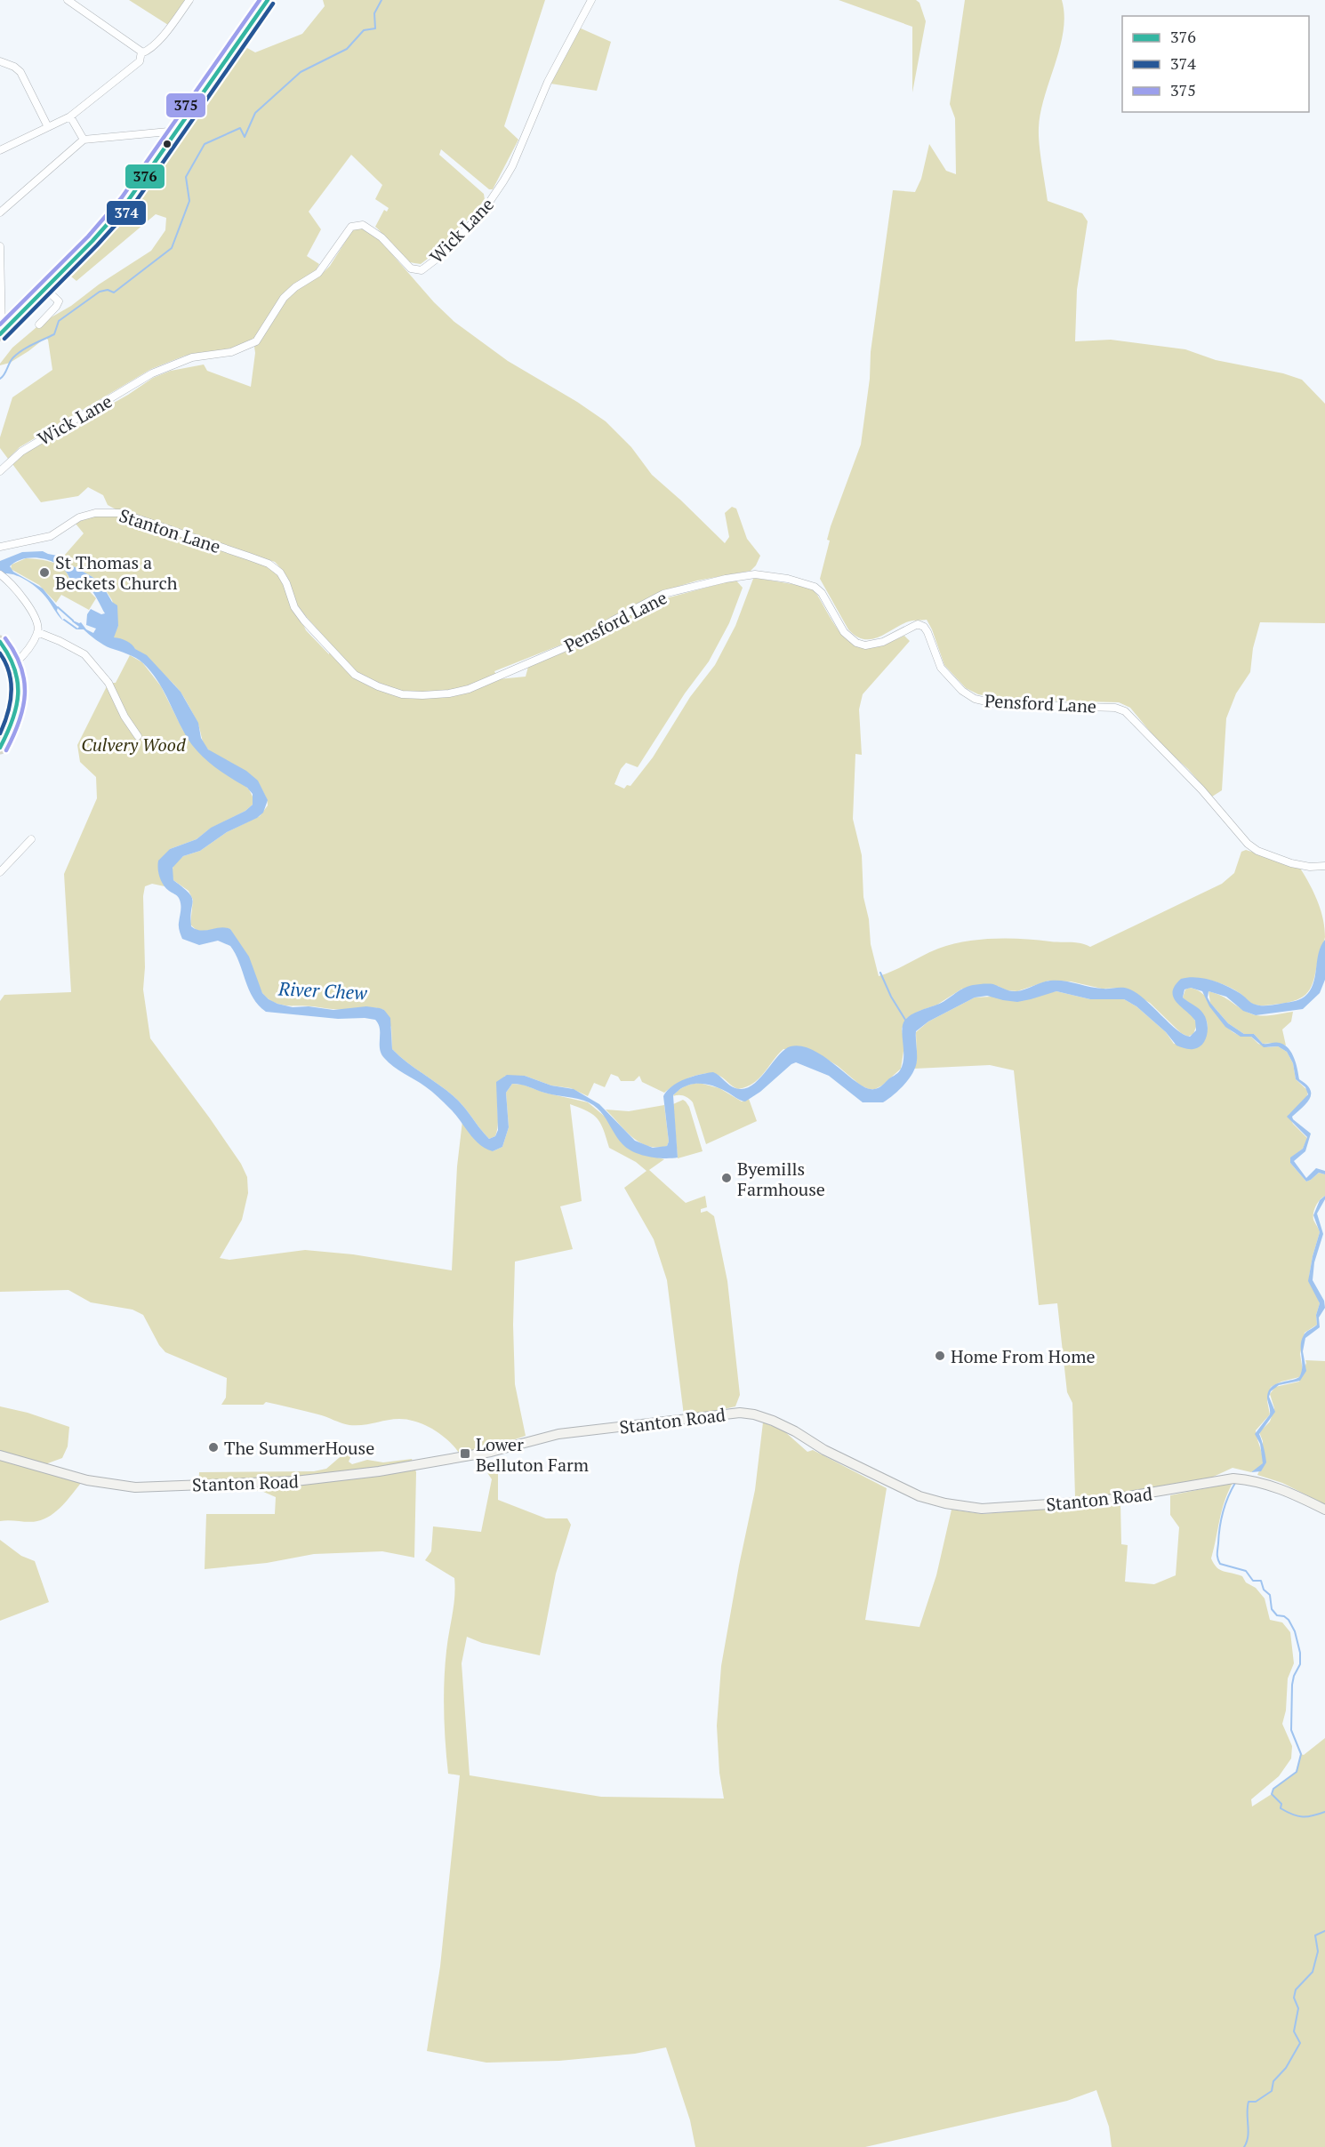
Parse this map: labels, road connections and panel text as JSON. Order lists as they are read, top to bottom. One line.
{"streets":{"main road":["Stanton Road"],"street":["Wick Lane","Stanton Lane","Pensford Lane"]},"crossings":[["Stanton Lane","Pensford Lane"]],"water":["River Chew"],"parks":["Culvery Wood"],"places":{"other":["St Thomas a Beckets Church","Byemills Farmhouse","Home From Home","The SummerHouse"],"transit":["Lower Belluton Farm"]},"lines":["transit line 376","transit line 375","transit line 374"],"legend":["376","374","375"]}
